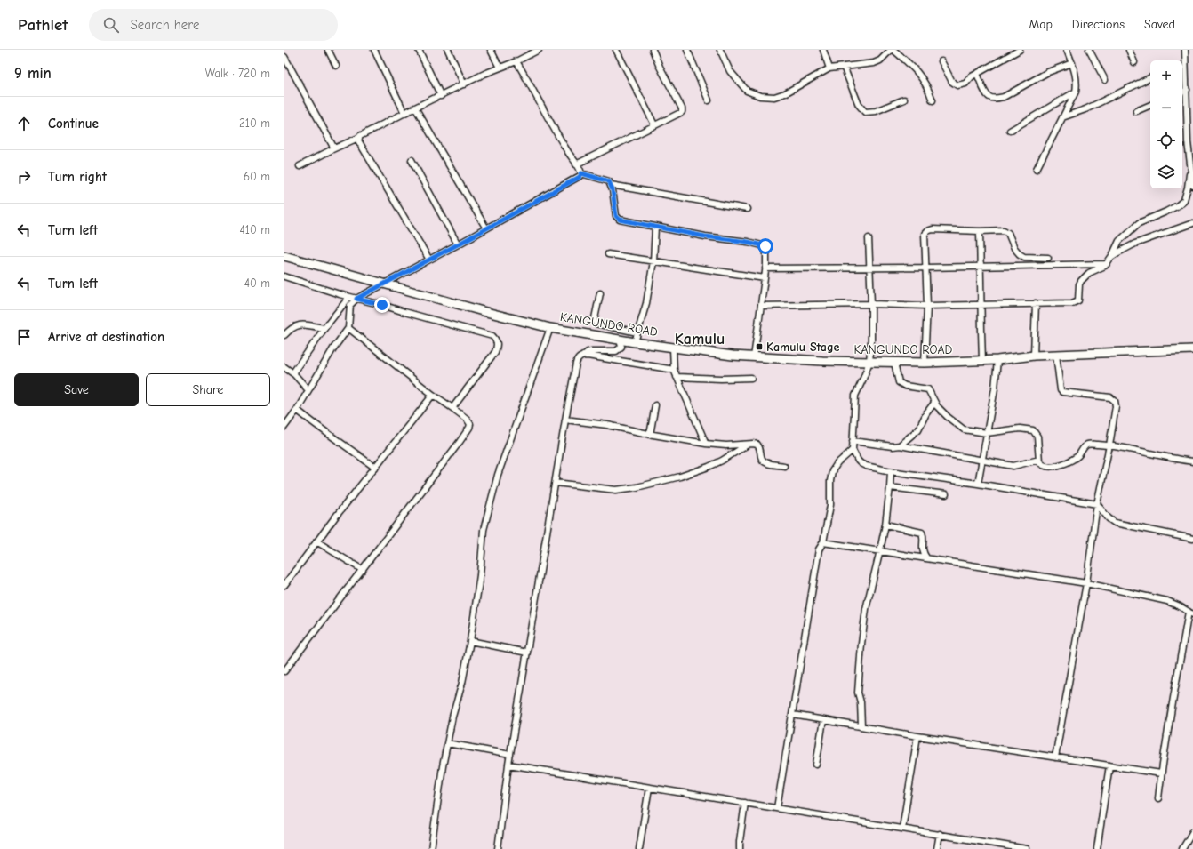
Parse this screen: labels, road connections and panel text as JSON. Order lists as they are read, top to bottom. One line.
{"streets":{"highway":["KANGUNDO ROAD"]},"districts":["Kamulu"],"places":{"transit":["Kamulu Stage"]},"page":{"header":"Pathlet","search":"Search here","nav":["Map","Directions","Saved"],"heading":["9 min","Walk · 720 m"],"map_buttons":["+","−"],"list":[["Continue","210 m"],["Turn right","60 m"],["Turn left","410 m"],["Turn left","40 m"],"Arrive at destination"],"buttons":["Save","Share"]}}
